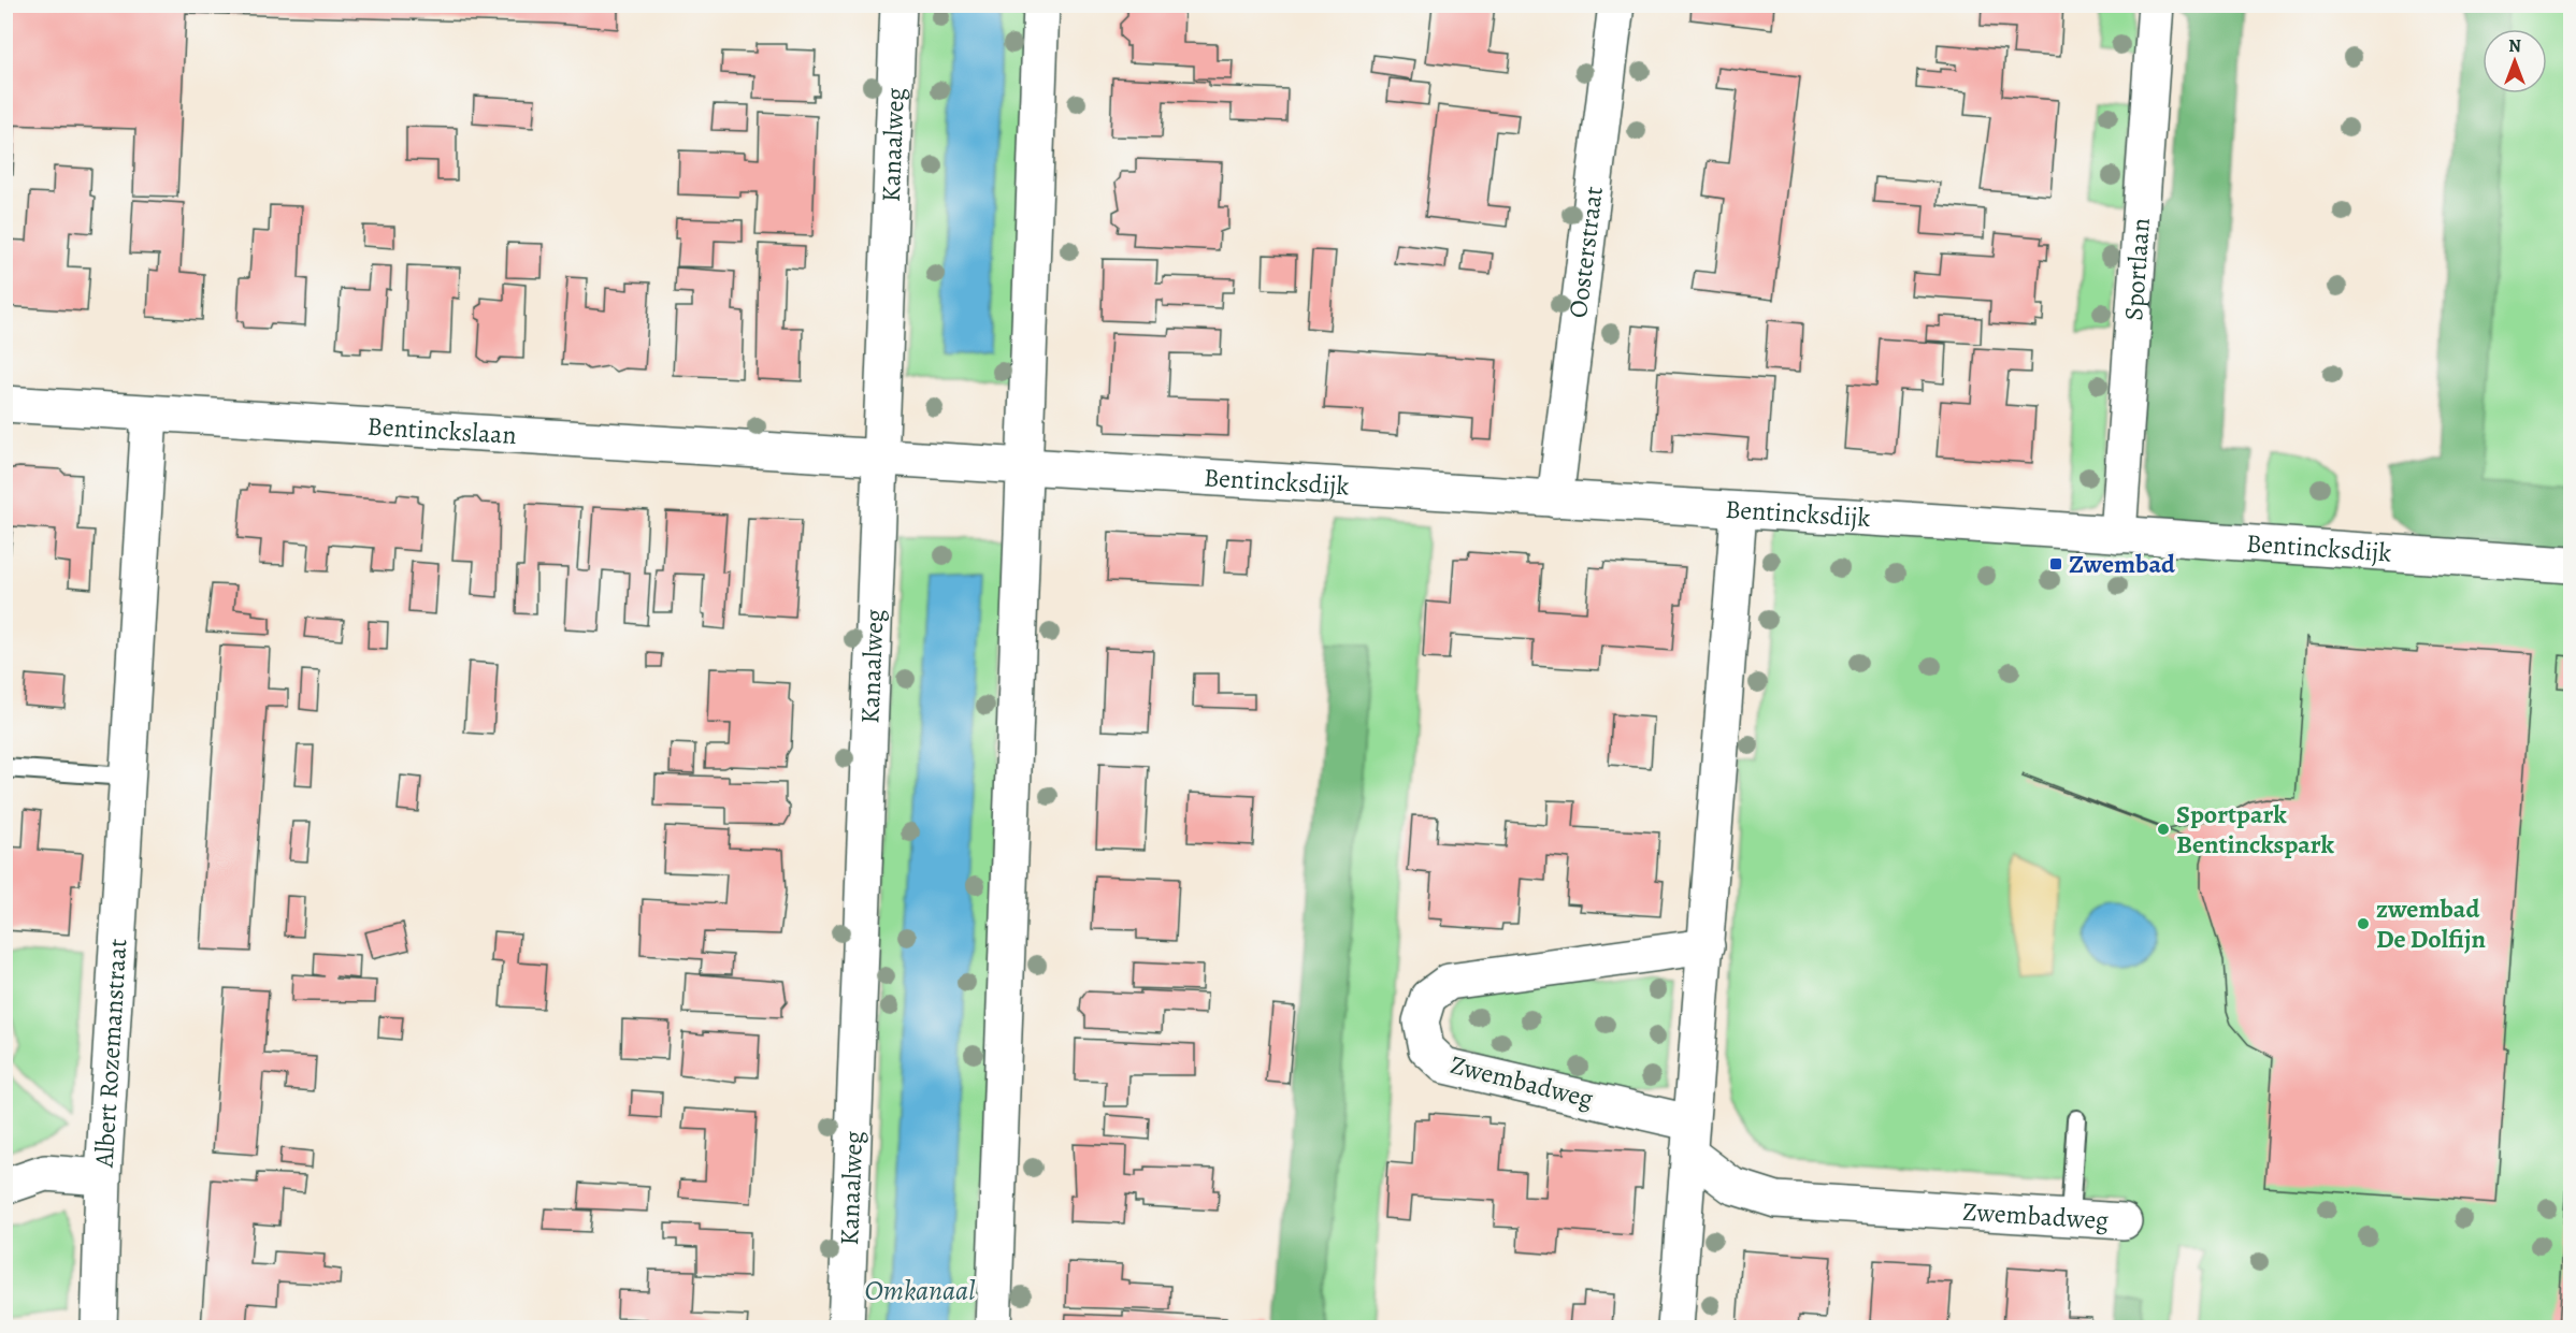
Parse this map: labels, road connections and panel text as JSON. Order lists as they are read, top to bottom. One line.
{"streets":{"street":["Kanaalweg","Oosterstraat","Sportlaan","Bentinckslaan","Bentincksdijk","Albert Rozemanstraat","Zwembadweg"]},"crossings":[["Kanaalweg","Bentinckslaan"],["Oosterstraat","Bentincksdijk"],["Sportlaan","Bentincksdijk"],["Bentinckslaan","Bentincksdijk"],["Bentinckslaan","Albert Rozemanstraat"]],"water":["Omkanaal"],"places":{"transit":["Zwembad"],"other":["Sportpark Bentinckspark","zwembad De Dolfijn"]},"north":"top"}
